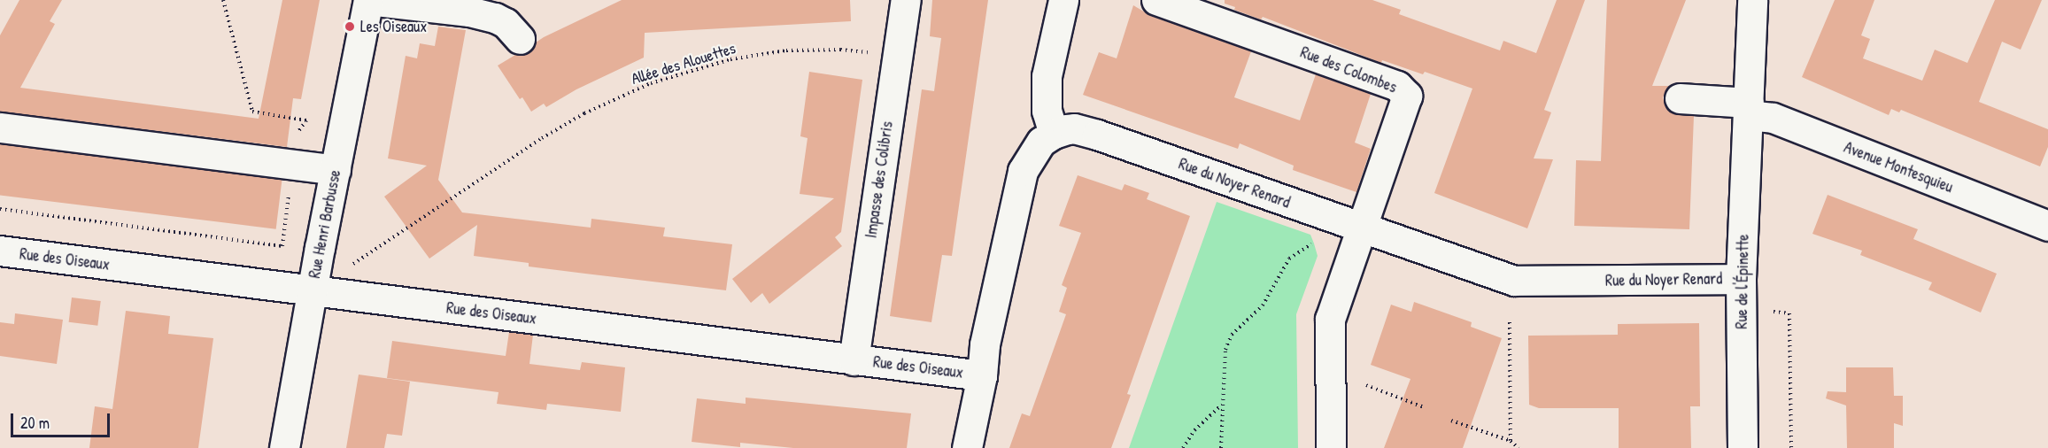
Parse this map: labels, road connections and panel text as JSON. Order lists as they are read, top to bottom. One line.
{"streets":{"street":["Rue des Colombes","Avenue Montesquieu","Impasse des Colibris","Rue du Noyer Renard","Rue Henri Barbusse","Rue des Oiseaux","Rue de l'Épinette"],"path":["Allée des Alouettes"]},"crossings":[["Allée des Alouettes","Impasse des Colibris"],["Allée des Alouettes","Rue Henri Barbusse"],["Allée des Alouettes","Rue des Oiseaux"],["Rue des Colombes","Rue du Noyer Renard"],["Avenue Montesquieu","Rue de l'Épinette"],["Impasse des Colibris","Rue des Oiseaux"],["Rue du Noyer Renard","Rue de l'Épinette"],["Rue Henri Barbusse","Rue des Oiseaux"]],"places":["Les Oiseaux"],"scale_bar":"20 m"}
